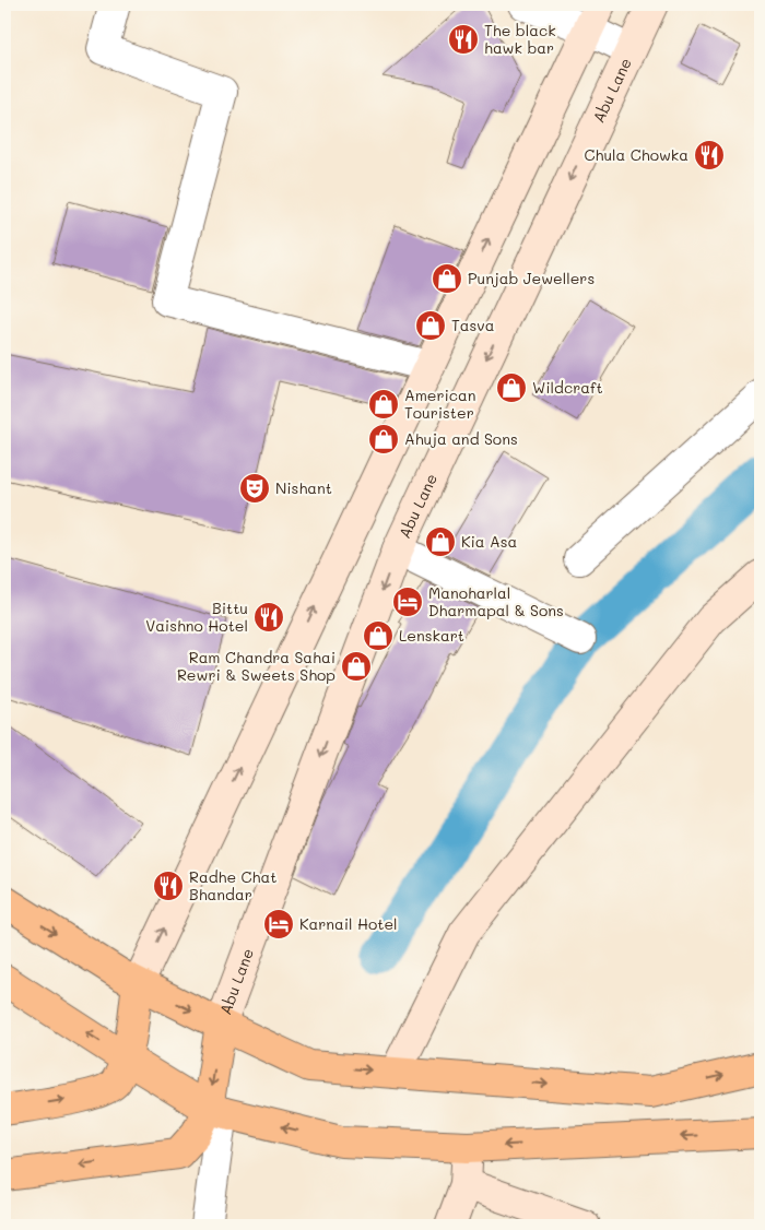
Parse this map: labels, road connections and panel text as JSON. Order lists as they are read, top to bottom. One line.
{"streets":{"street":["Abu Lane"]},"places":{"restaurant":["The black hawk bar","Chula Chowka","Bittu Vaishno Hotel","Radhe Chat Bhandar"],"shop":["Punjab Jewellers","Tasva","Wildcraft","American Tourister","Ahuja and Sons","Kia Asa","Lenskart","Ram Chandra Sahai Rewri & Sweets Shop"],"theatre":["Nishant"],"hotel":["Manoharlal Dharmapal & Sons","Karnail Hotel"]}}
